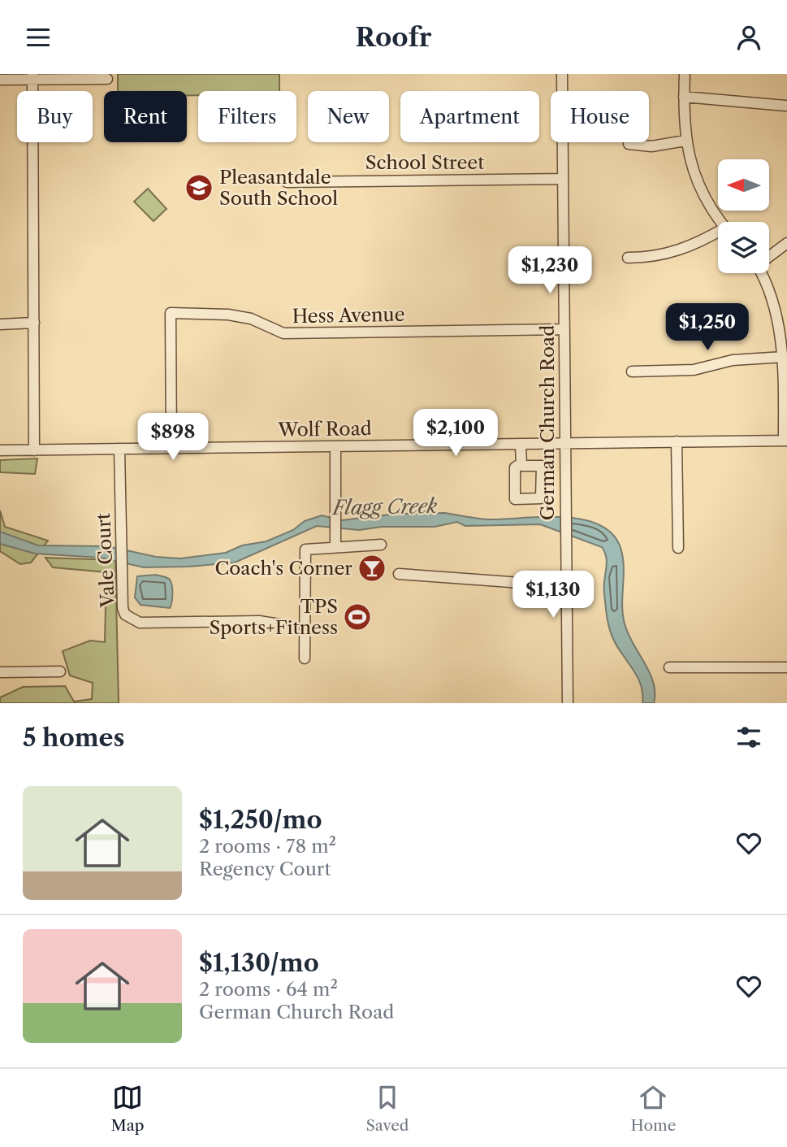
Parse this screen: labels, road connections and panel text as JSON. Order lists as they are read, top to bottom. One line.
{"streets":{"street":["School Street","Hess Avenue","German Church Road","Wolf Road","Vale Court"]},"crossings":[["School Street","German Church Road"],["Hess Avenue","German Church Road"],["Hess Avenue","Wolf Road"],["German Church Road","Wolf Road"],["Wolf Road","Vale Court"]],"water":["Flagg Creek"],"places":{"school or university":["Pleasantdale South School"],"bar":["Coach's Corner"],"sports":["TPS Sports+Fitness"]},"north":"left","page":{"header":"Roofr","chip":["Buy","Rent","Filters","New","Apartment","House"],"price":["$1,230","$1,250","$2,100","$898","$1,130"],"heading":"5 homes","list":[{"name":"$1,250/mo","note":"2 rooms · 78 m² · Regency Court"},{"name":"$1,130/mo","note":"2 rooms · 64 m² · German Church Road"}],"tabs":["Map","Saved","Home"]}}
